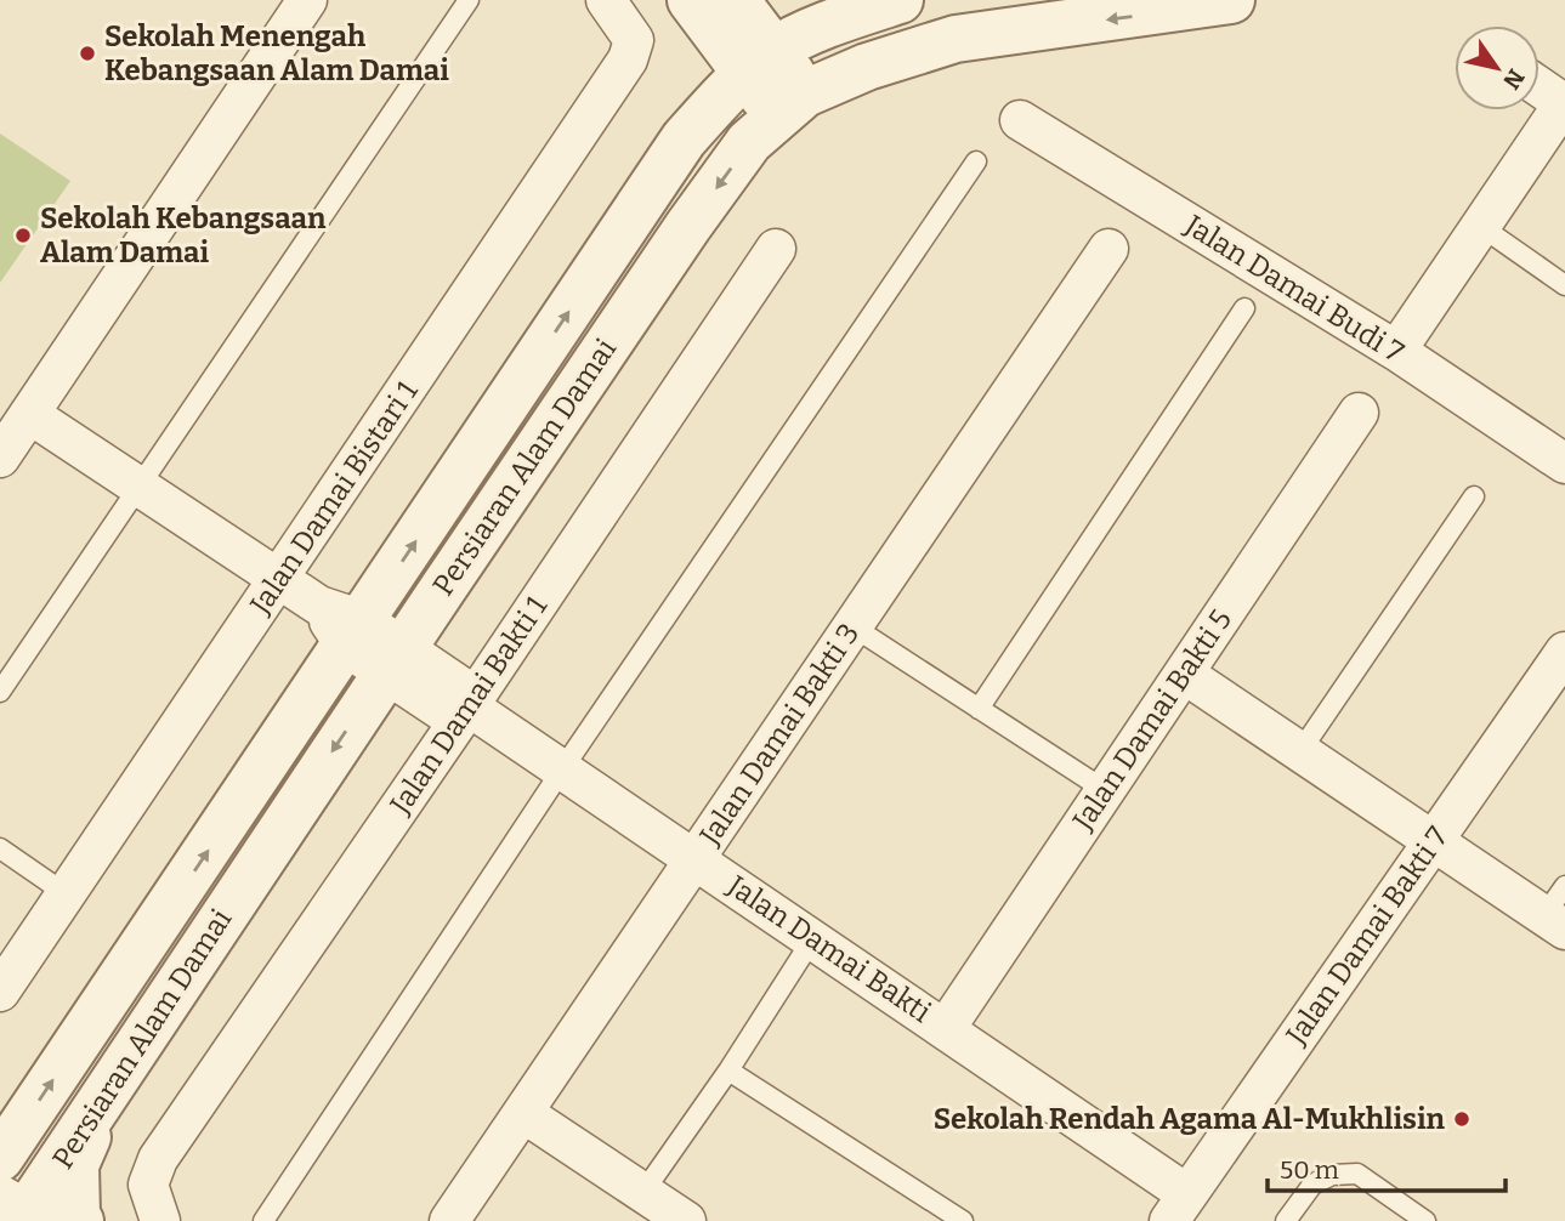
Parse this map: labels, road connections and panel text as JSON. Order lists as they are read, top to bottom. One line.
{"streets":{"street":["Jalan Damai Budi 7","Persiaran Alam Damai","Jalan Damai Bistari 1","Jalan Damai Bakti 1","Jalan Damai Bakti 5","Jalan Damai Bakti 3","Jalan Damai Bakti 7","Jalan Damai Bakti"]},"crossings":[["Jalan Damai Bakti 1","Jalan Damai Bakti"],["Jalan Damai Bakti 5","Jalan Damai Bakti"],["Jalan Damai Bakti 3","Jalan Damai Bakti"],["Jalan Damai Bakti 7","Jalan Damai Bakti"]],"places":["Sekolah Menengah Kebangsaan Alam Damai","Sekolah Kebangsaan Alam Damai","Sekolah Rendah Agama Al-Mukhlisin"],"scale_bar":"50 m","north":"bottom right"}
